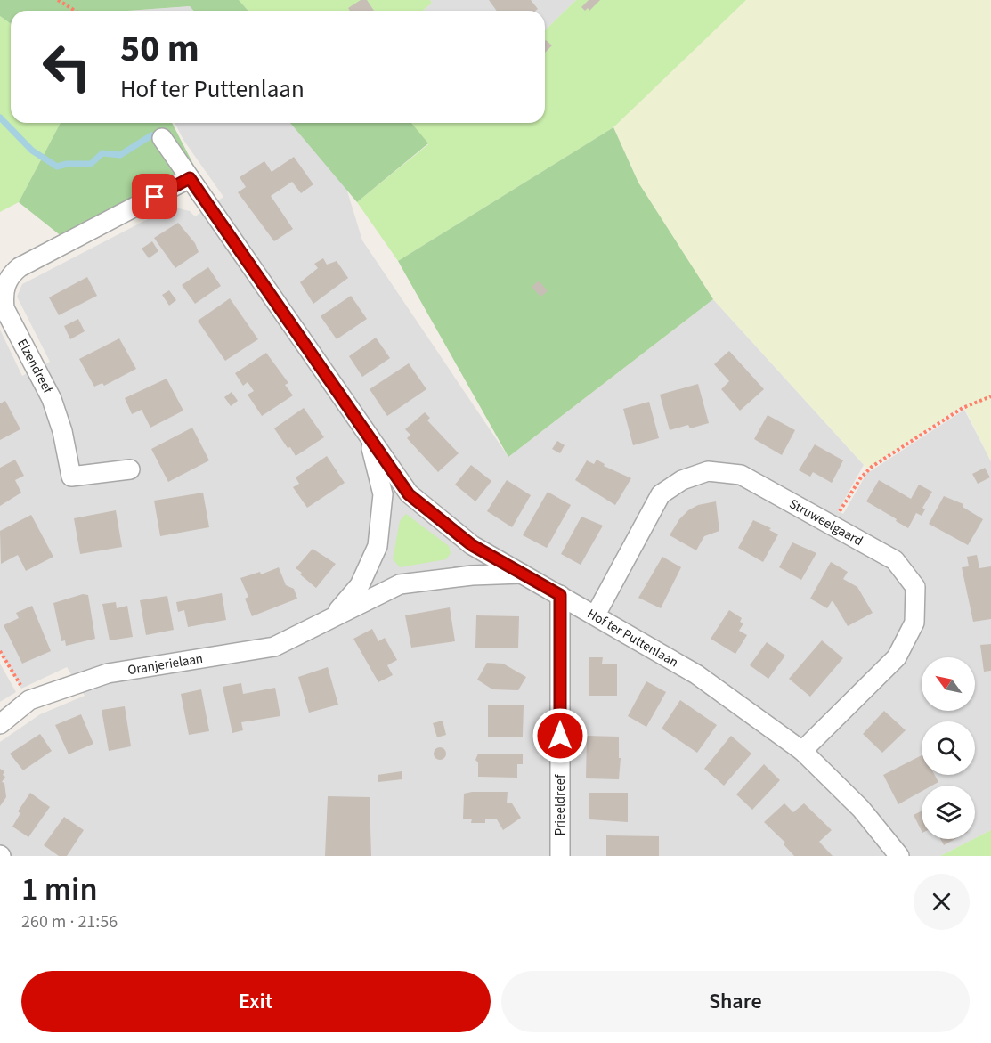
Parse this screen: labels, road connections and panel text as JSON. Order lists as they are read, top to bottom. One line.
{"streets":{"street":["Elzendreef","Struweelgaard","Hof ter Puttenlaan","Oranjerielaan","Prieeldreef"]},"crossings":[["Elzendreef","Hof ter Puttenlaan"],["Struweelgaard","Hof ter Puttenlaan"],["Hof ter Puttenlaan","Oranjerielaan"],["Hof ter Puttenlaan","Prieeldreef"]],"north":"top left","page":{"turn":["50 m","Hof ter Puttenlaan"],"heading":["1 min","260 m · 21:56"],"buttons":["Exit","Share"]}}
